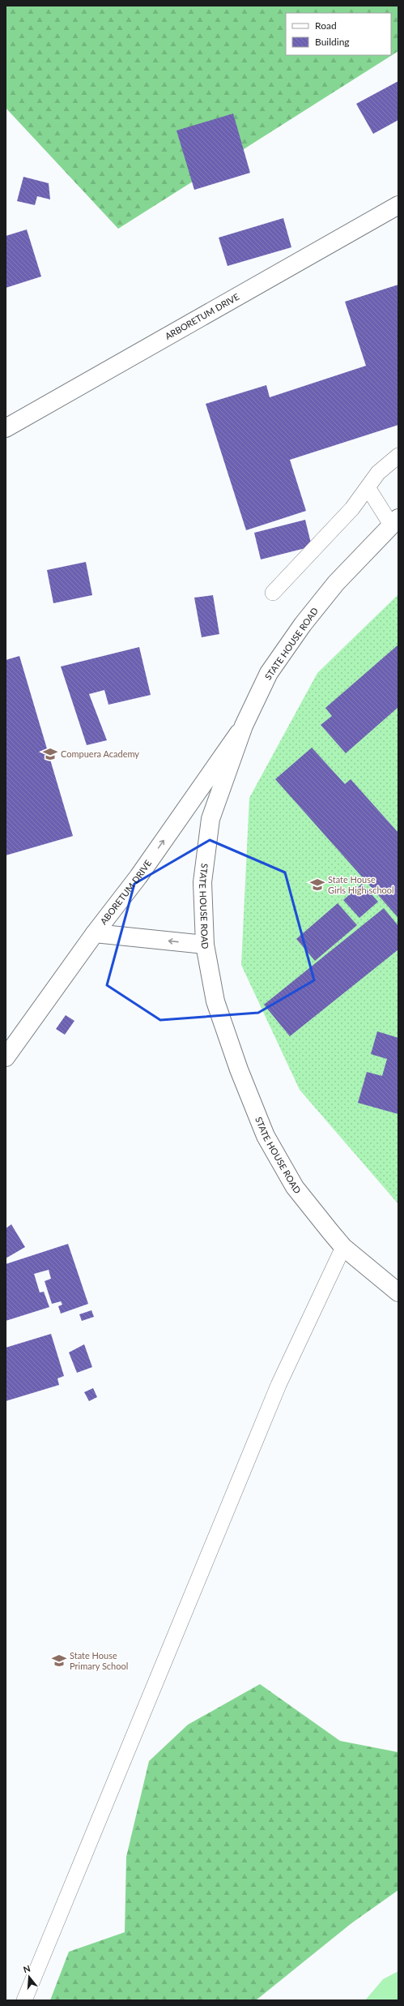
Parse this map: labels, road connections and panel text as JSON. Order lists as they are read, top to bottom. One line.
{"streets":{"street":["ARBORETUM DRIVE","STATE HOUSE ROAD","ABORETUM DRIVE"]},"crossings":[["STATE HOUSE ROAD","ABORETUM DRIVE"]],"one_way":["ABORETUM DRIVE"],"places":{"school or university":["Compuera Academy","State House Girls High school","State House Primary School"]},"legend":["Road","Building"],"north":"top"}
